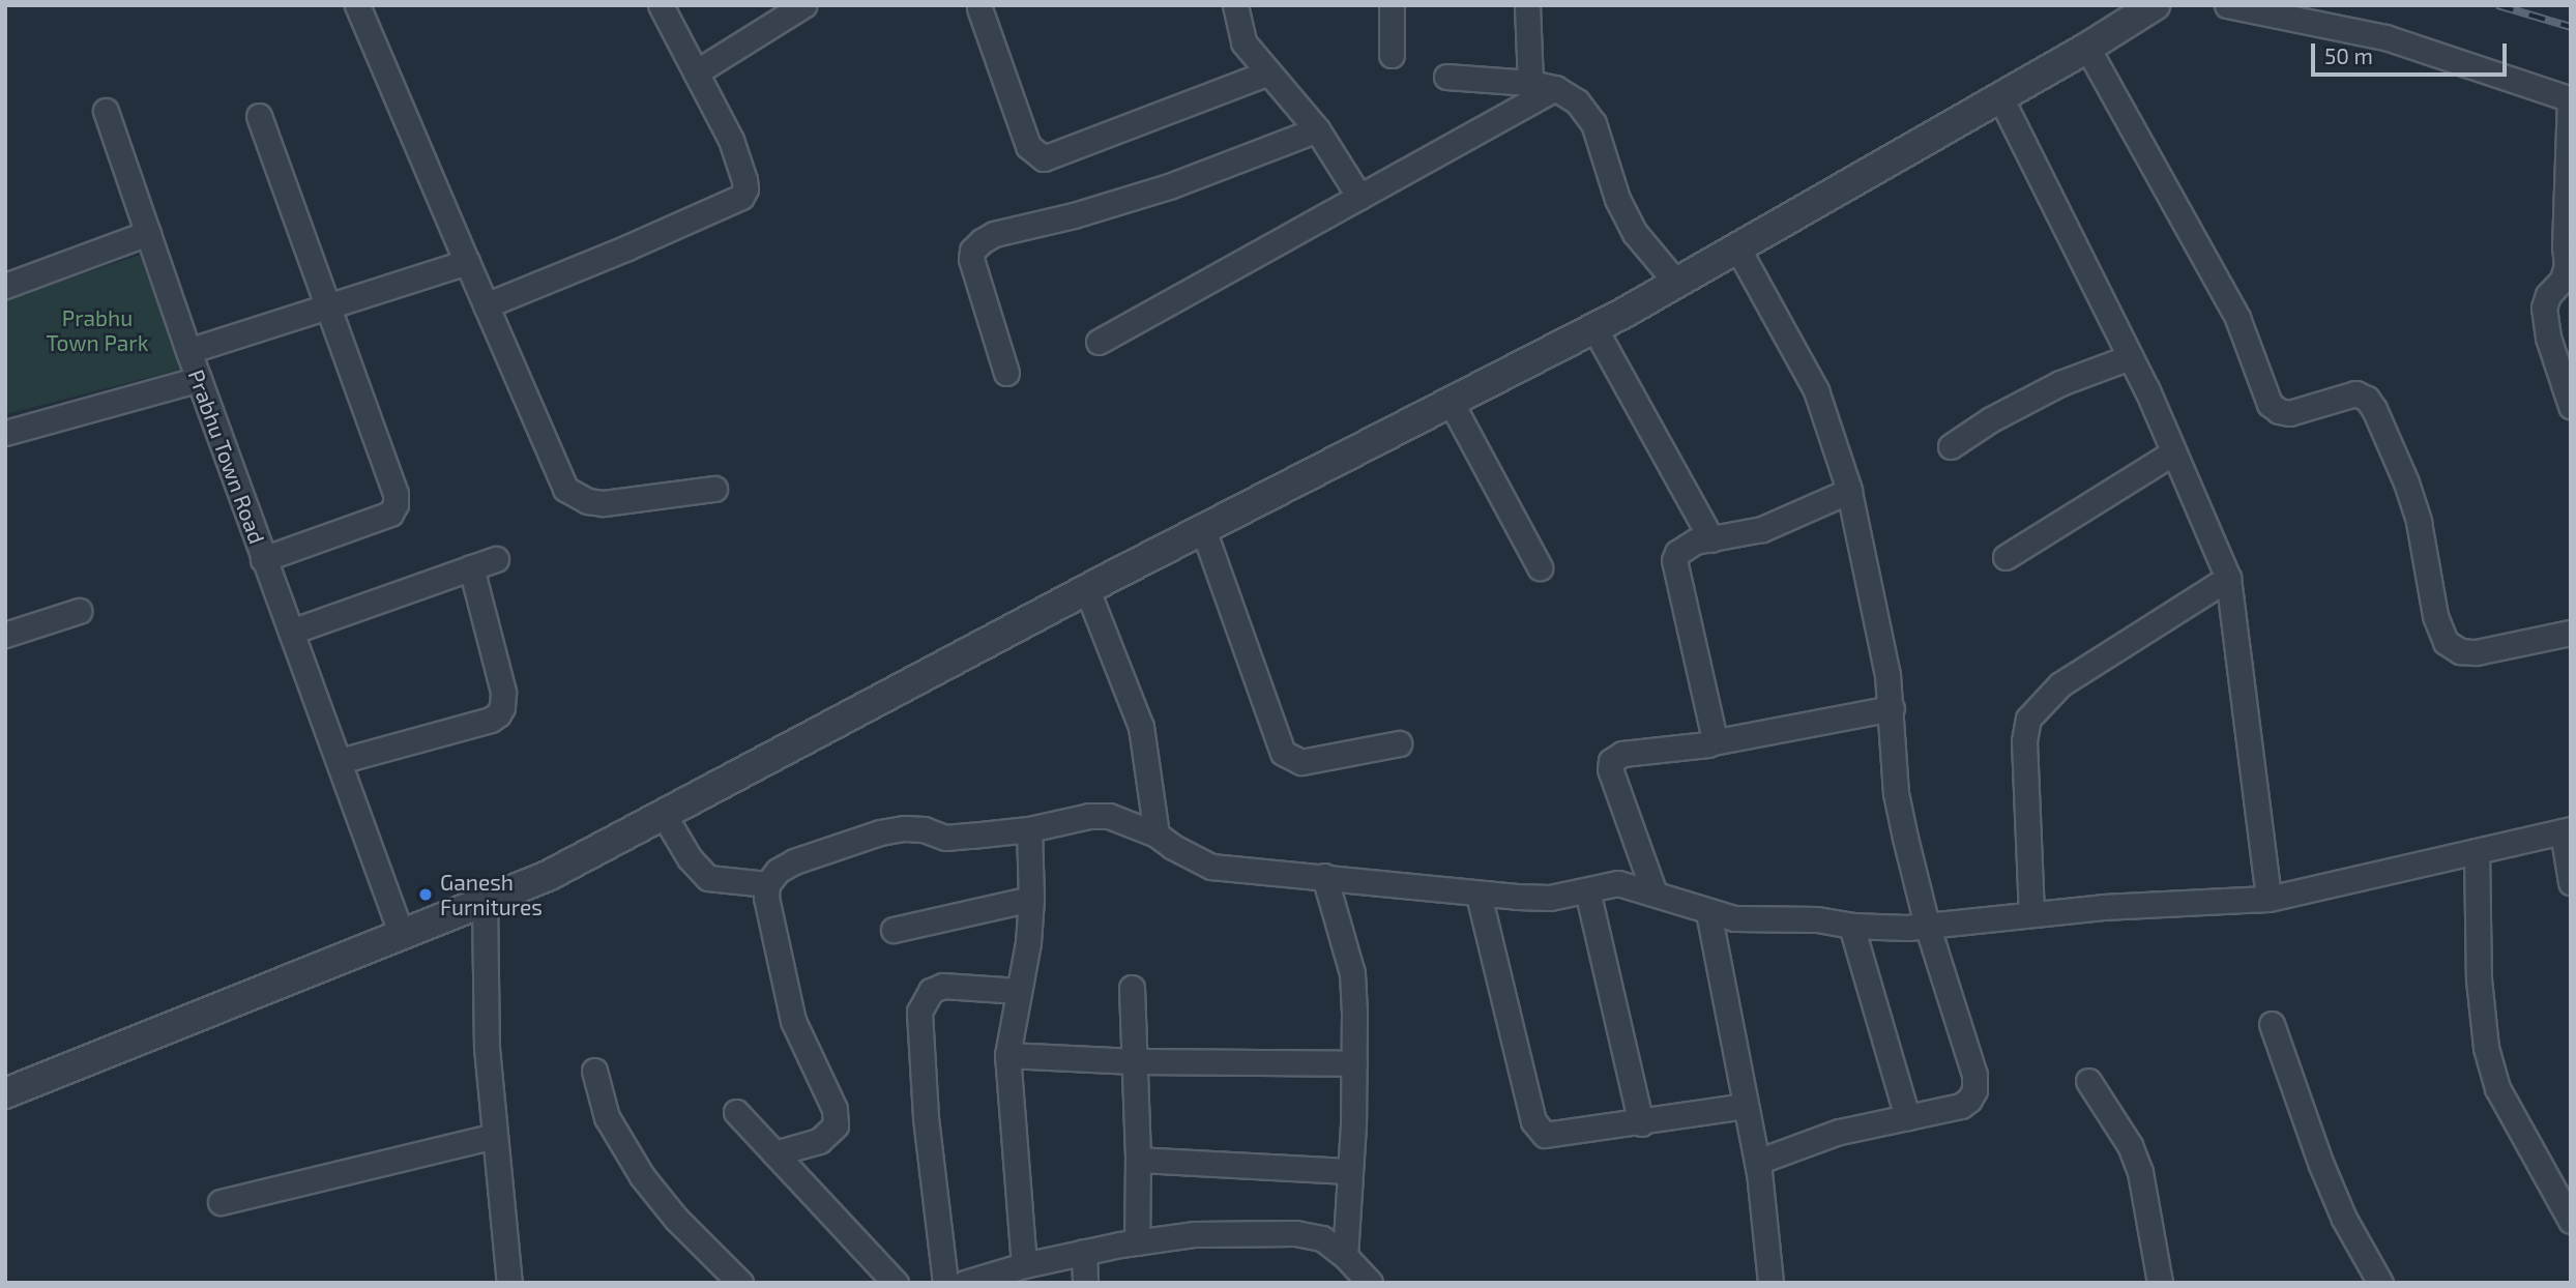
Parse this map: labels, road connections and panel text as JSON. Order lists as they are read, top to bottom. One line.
{"streets":{"street":["Prabhu Town Road"]},"parks":["Prabhu Town Park"],"places":["Ganesh Furnitures"],"scale_bar":"50 m"}
